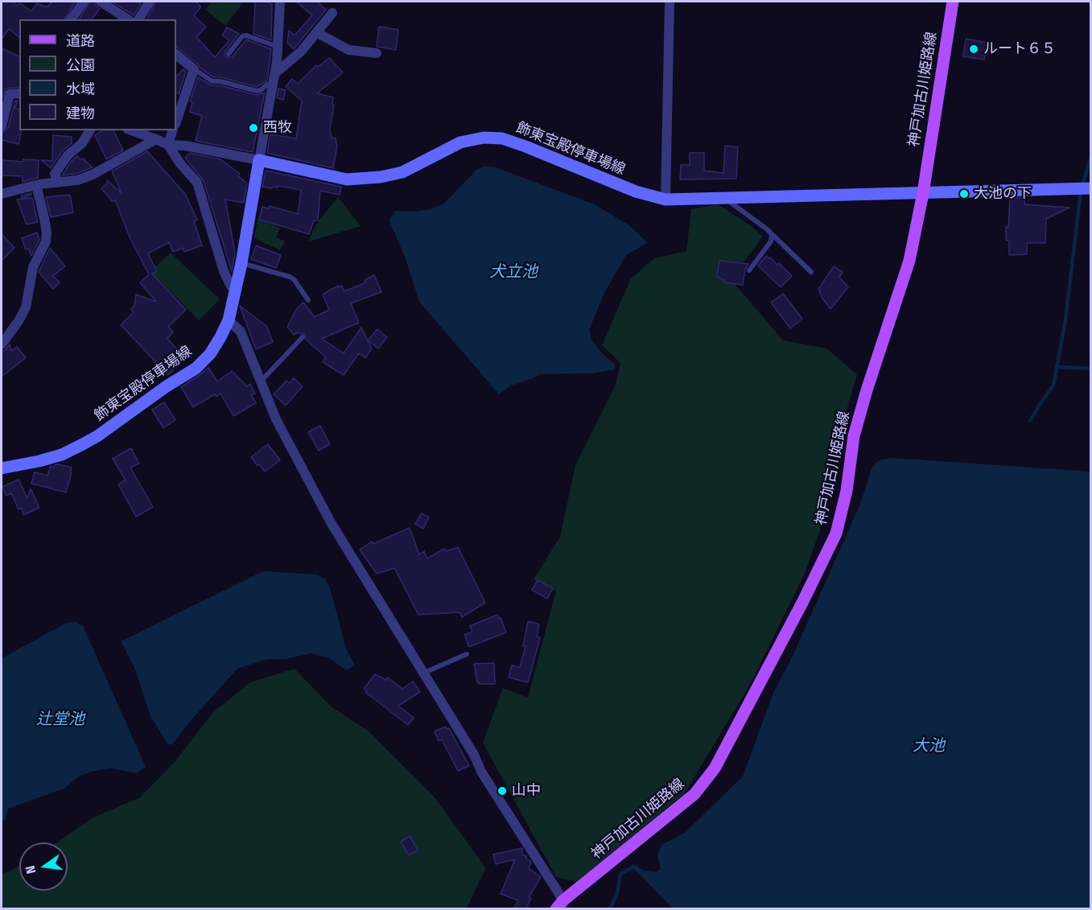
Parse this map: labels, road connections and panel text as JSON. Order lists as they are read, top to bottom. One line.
{"streets":{"main road":["神戸加古川姫路線","飾東宝殿停車場線"]},"crossings":[["神戸加古川姫路線","飾東宝殿停車場線"]],"water":["犬立池","辻堂池","大池"],"places":["ルート６５","西牧","大池の下","山中"],"legend":["道路","公園","水域","建物"],"north":"left"}
